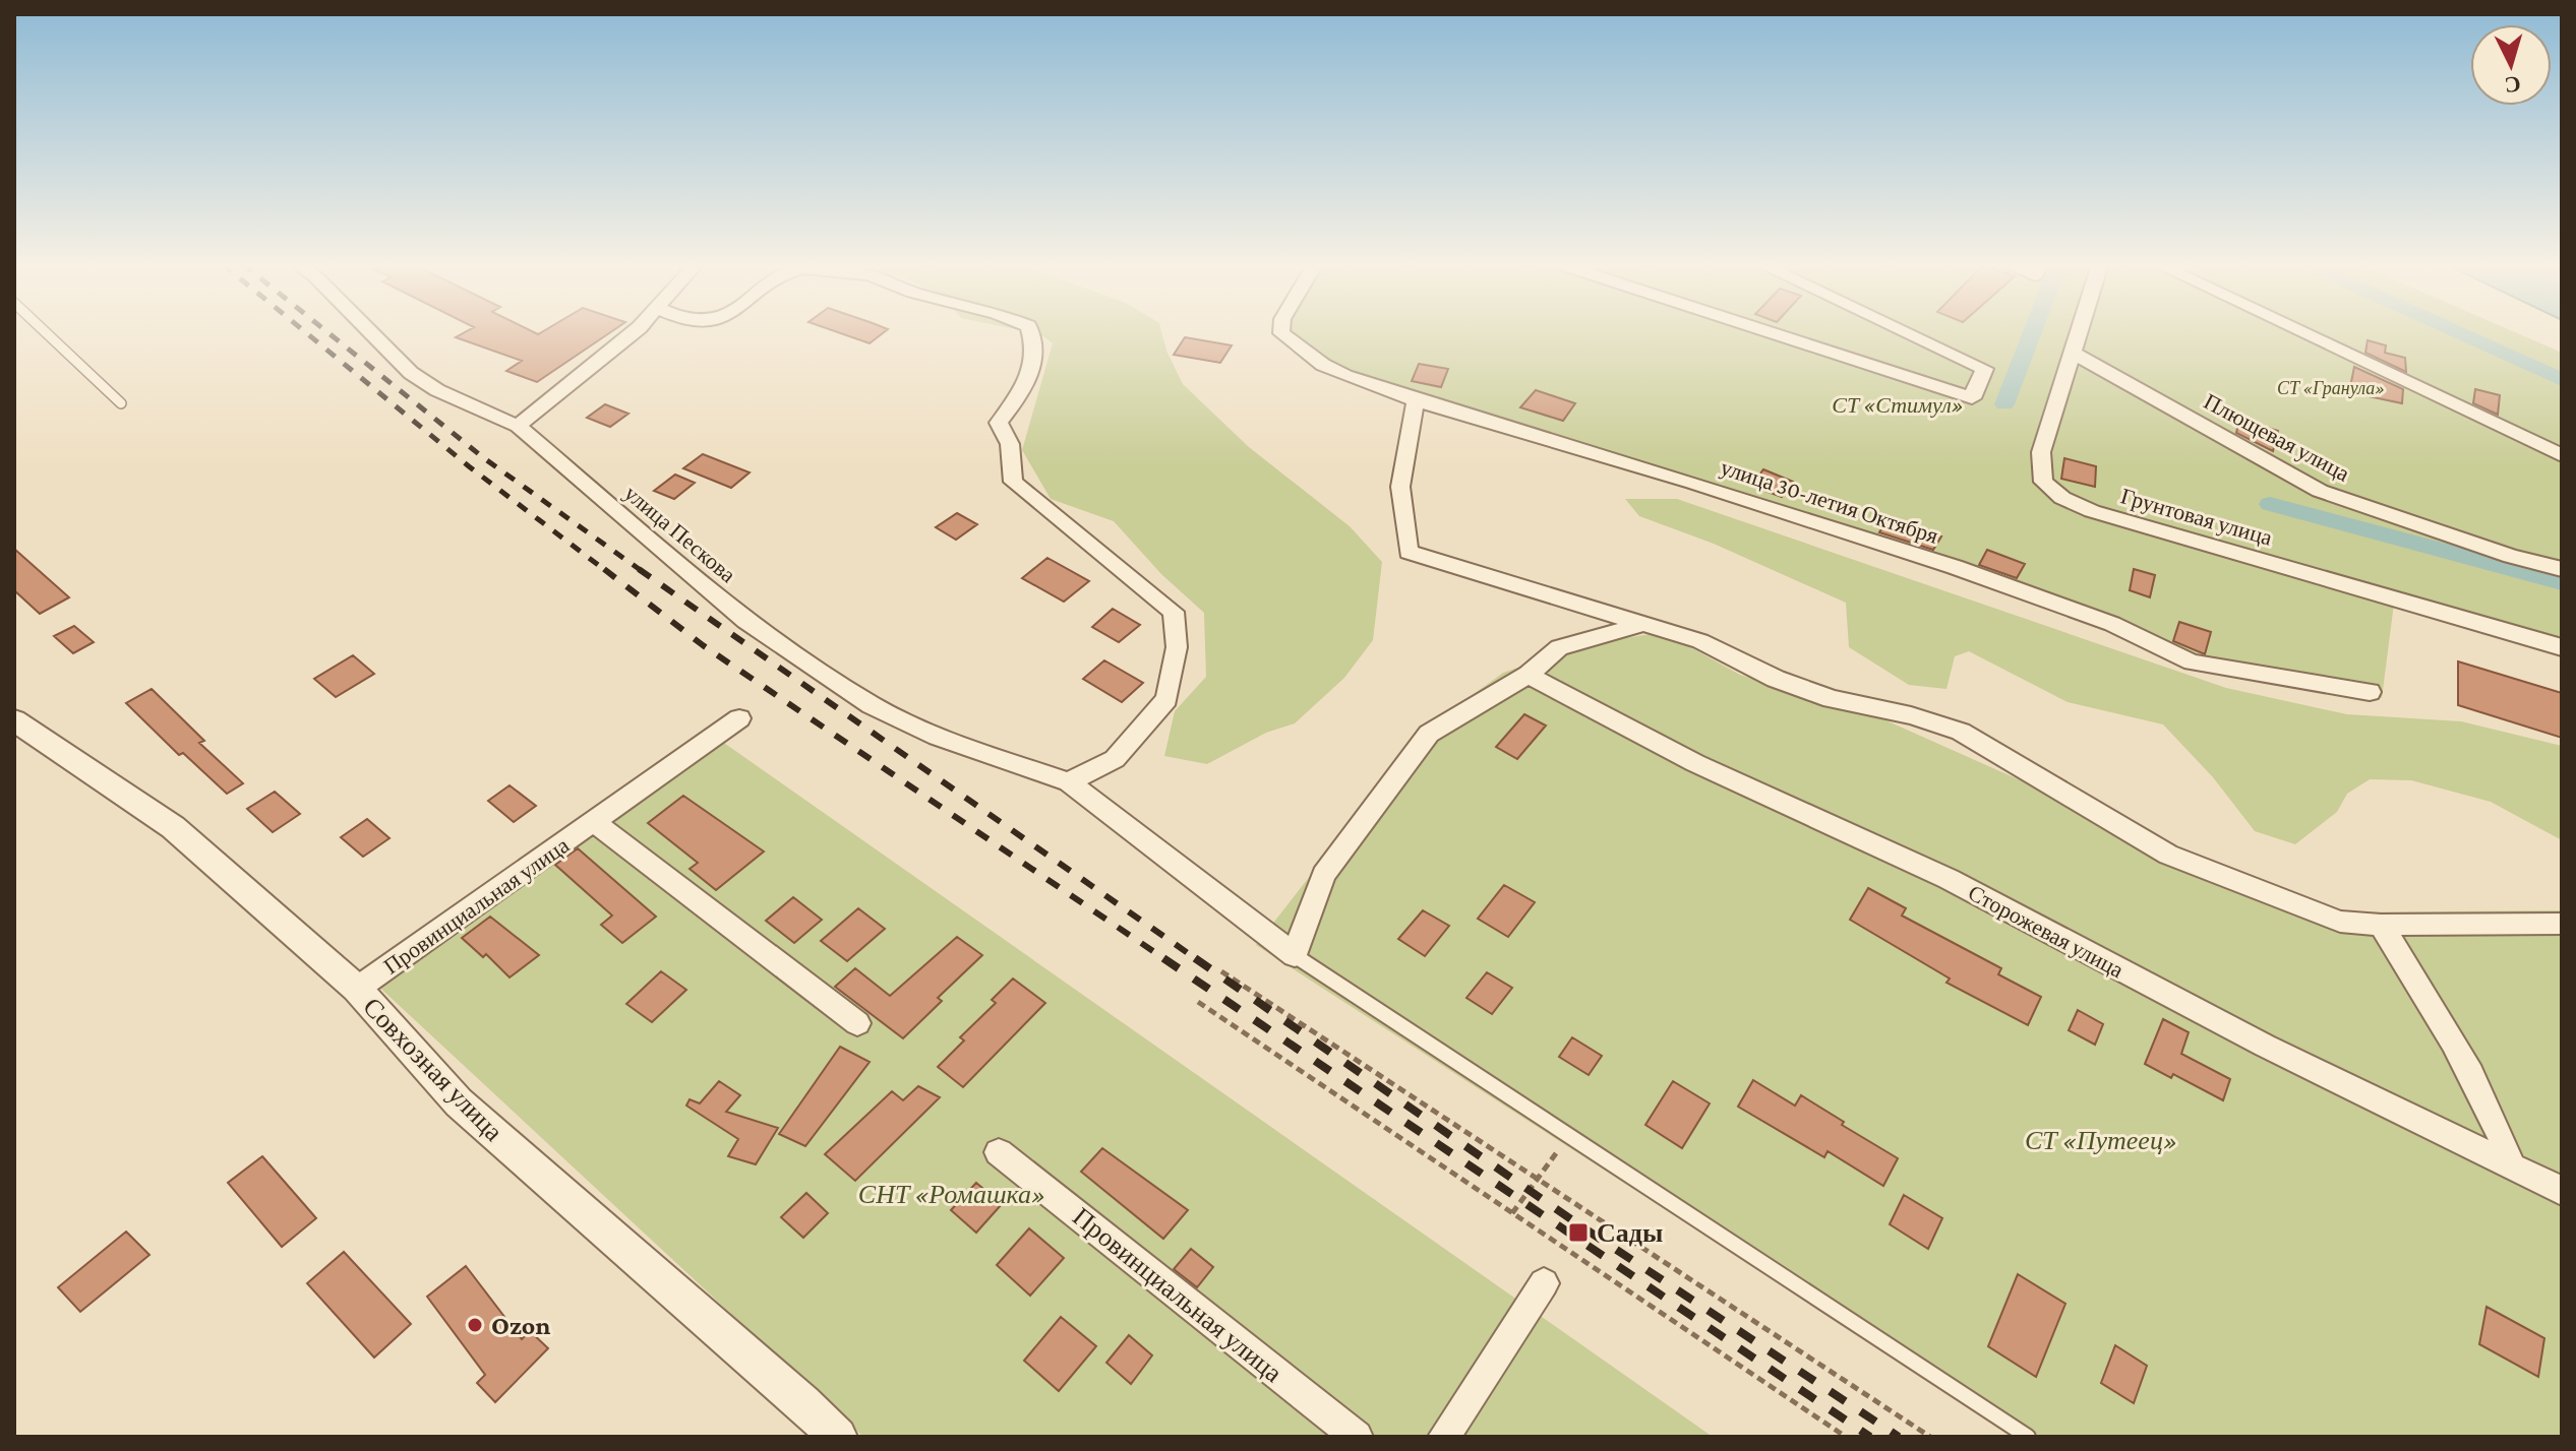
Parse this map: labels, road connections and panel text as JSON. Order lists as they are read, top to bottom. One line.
{"streets":{"street":["Плющевая улица","улица 30-летия Октября","Грунтовая улица","улица Пескова","Провинциальная улица","Сторожевая улица","Совхозная улица"]},"crossings":[["Плющевая улица","Грунтовая улица"],["Провинциальная улица","Совхозная улица"]],"parks":["СТ «Гранула»","СТ «Стимул»","СТ «Путеец»","СНТ «Ромашка»"],"places":{"transit":["Сады"],"other":["Ozon"]},"north":"bottom"}
